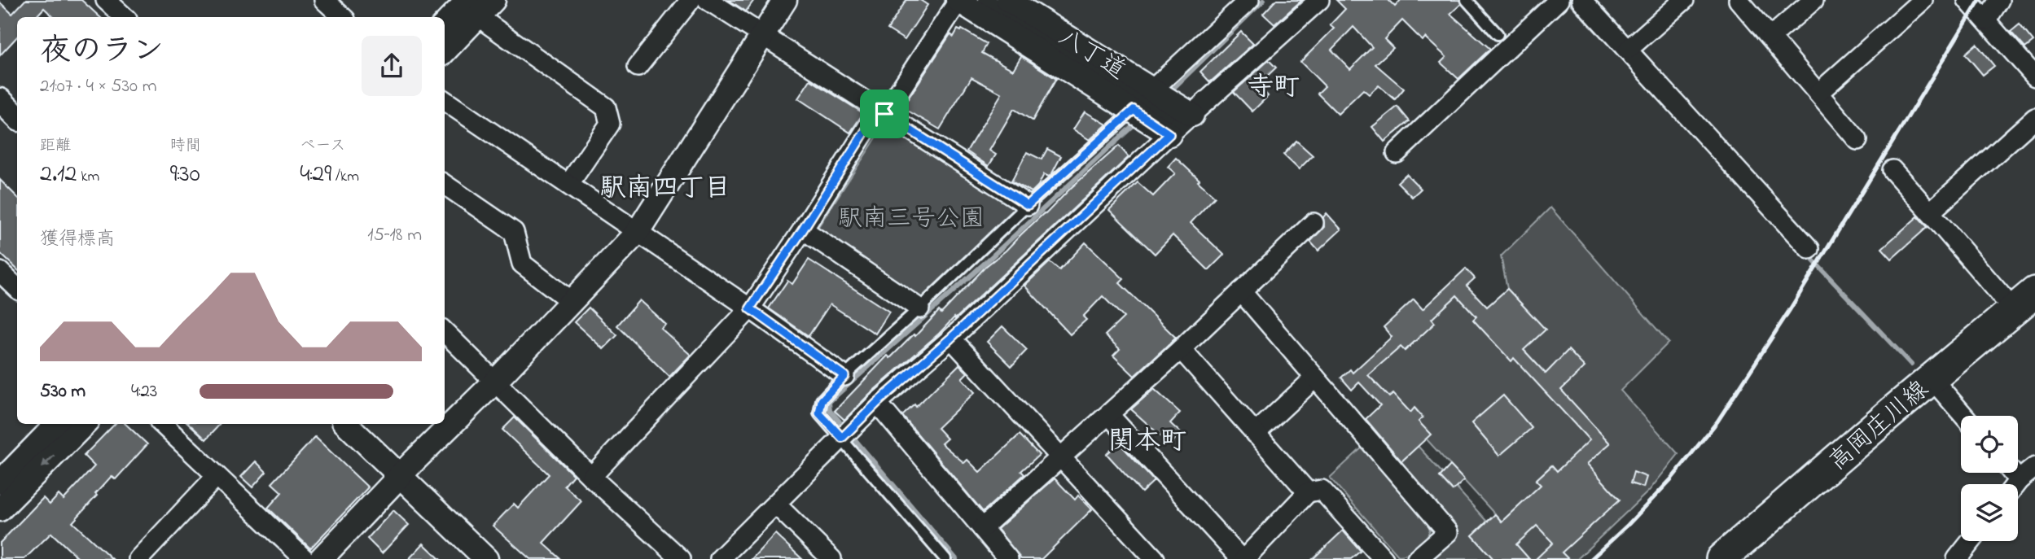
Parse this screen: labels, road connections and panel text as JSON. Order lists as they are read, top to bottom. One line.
{"streets":{"main road":["高岡庄川線"],"street":["八丁道"]},"districts":["寺町","駅南四丁目","関本町"],"parks":["駅南三号公園"],"page":{"heading":["夜のラン","21:07 · 4 × 530 m"],"stats":[["距離","2.12 km"],["時間","9:30"],["ペース","4:29 /km"]],"chart":["獲得標高","15–18 m"],"list":[{"name":"530 m","note":"4:23"}]}}
